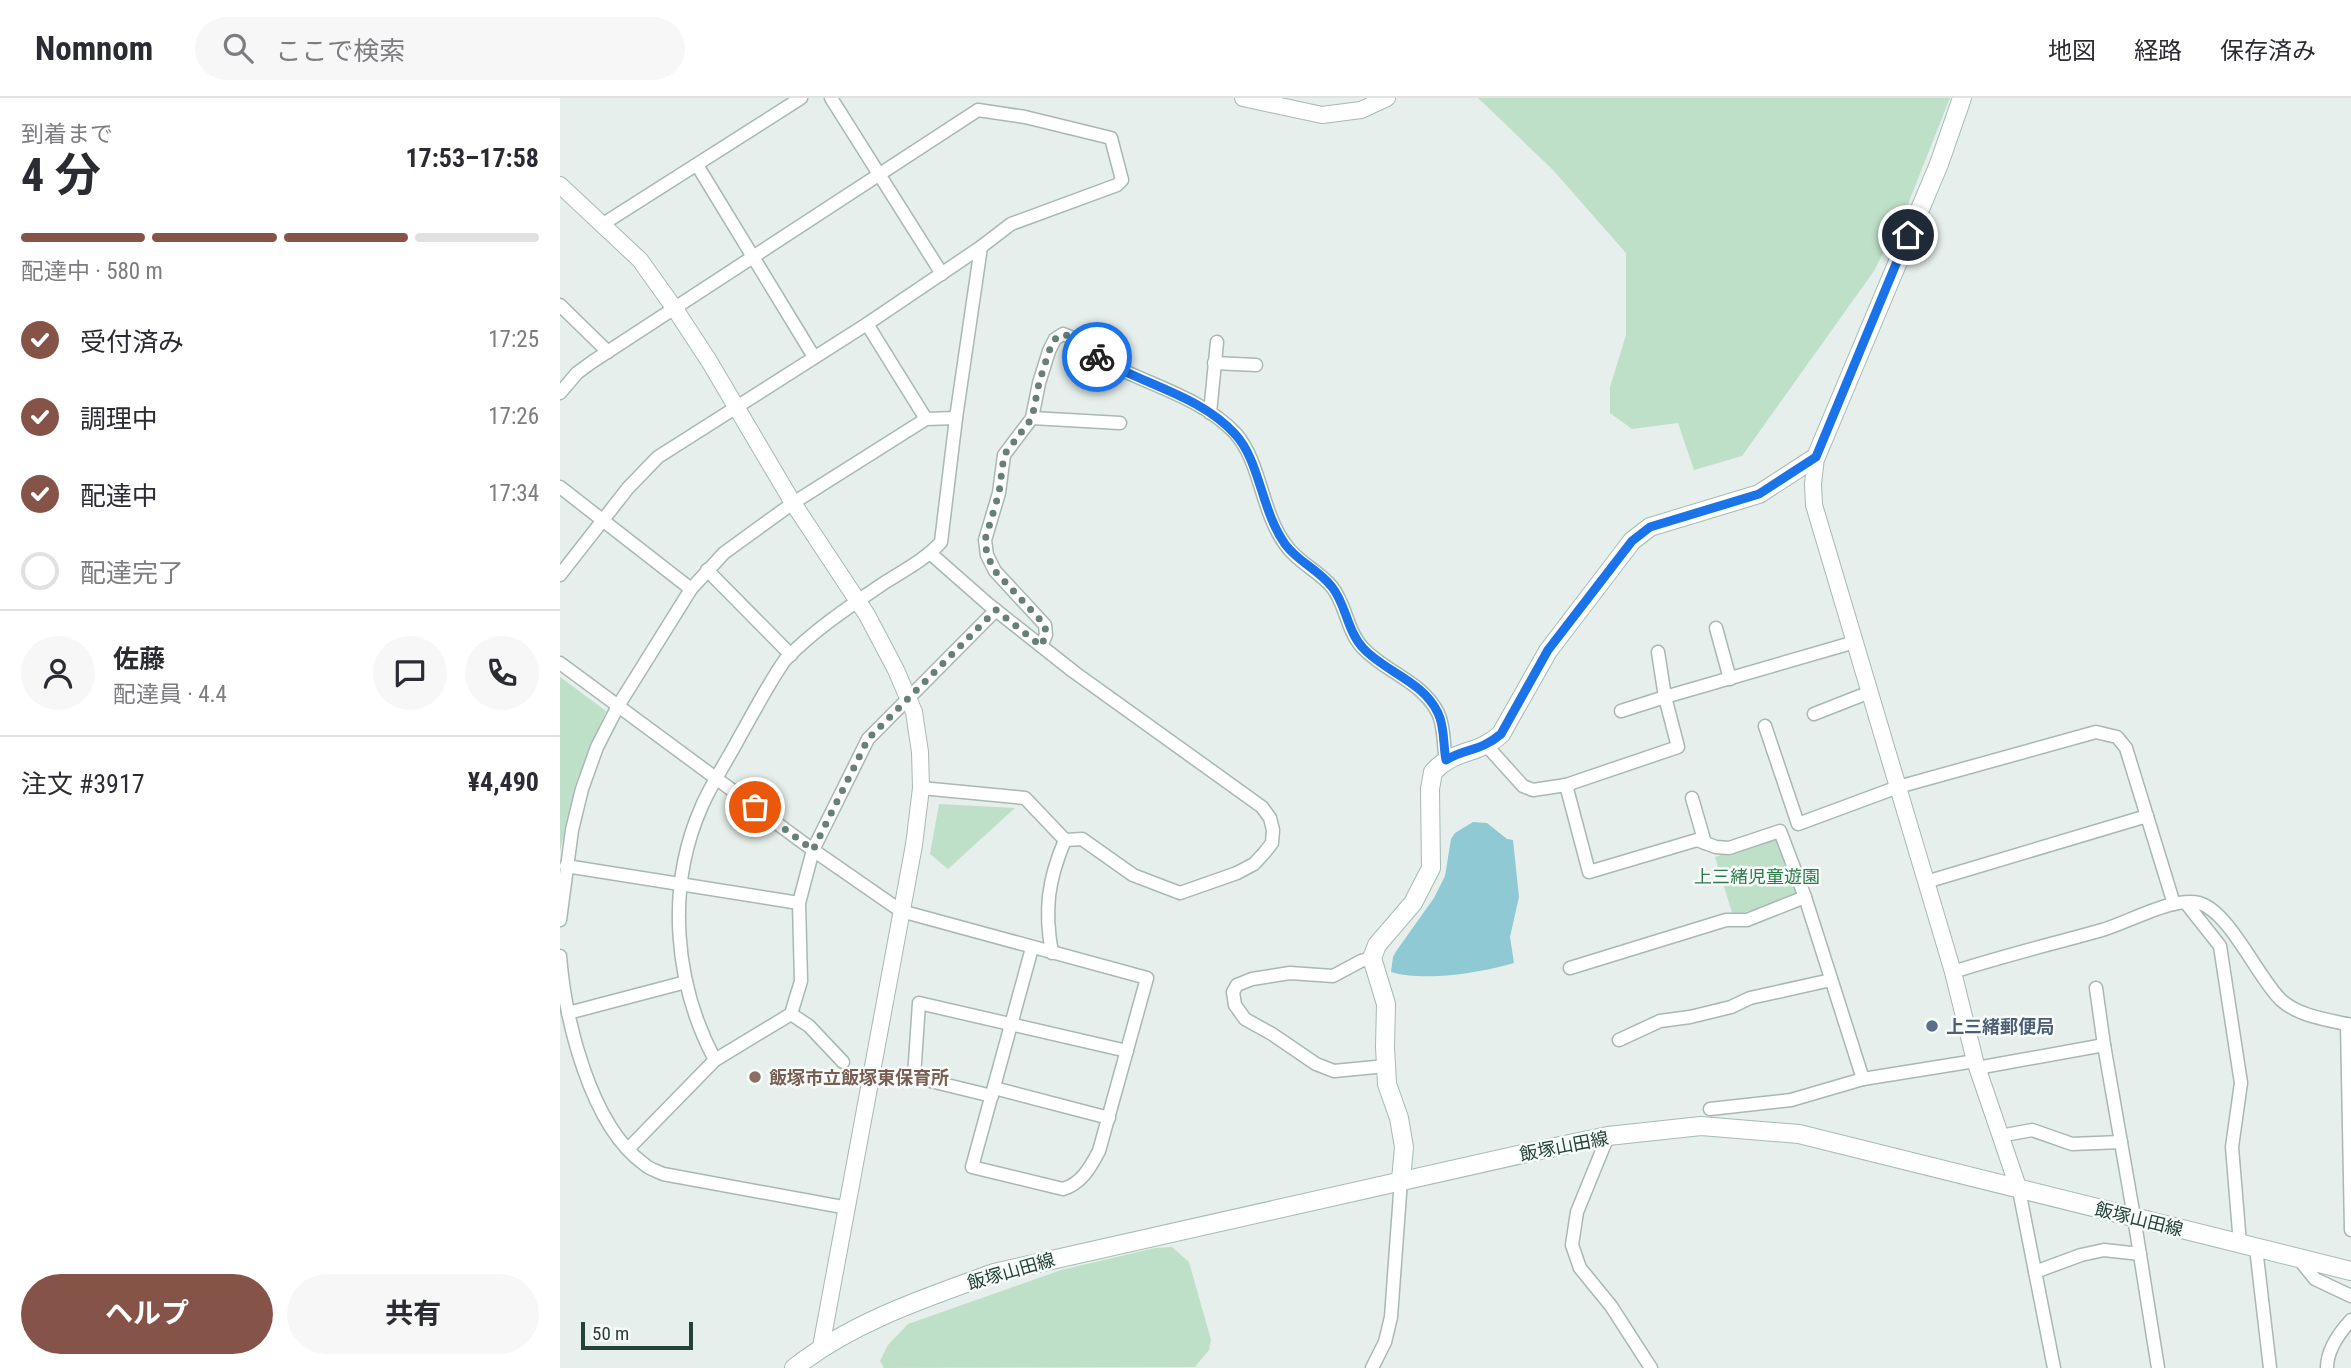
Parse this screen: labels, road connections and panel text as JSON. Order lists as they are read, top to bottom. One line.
{"streets":{"main road":["飯塚山田線"]},"parks":["上三緒児童遊園"],"places":["上三緒郵便局","飯塚市立飯塚東保育所"],"scale_bar":"50 m","page":{"header":"Nomnom","search":"ここで検索","nav":["地図","経路","保存済み"],"heading":["4 分","到着まで","17:53–17:58"],"panel":["佐藤","配達員 · 4.4","注文 #3917","¥4,490"],"bar":"配達中 · 580 m","list":[["受付済み","17:25"],["調理中","17:26"],["配達中","17:34"],"配達完了"],"buttons":["ヘルプ","共有"],"scale":"50 m"}}
